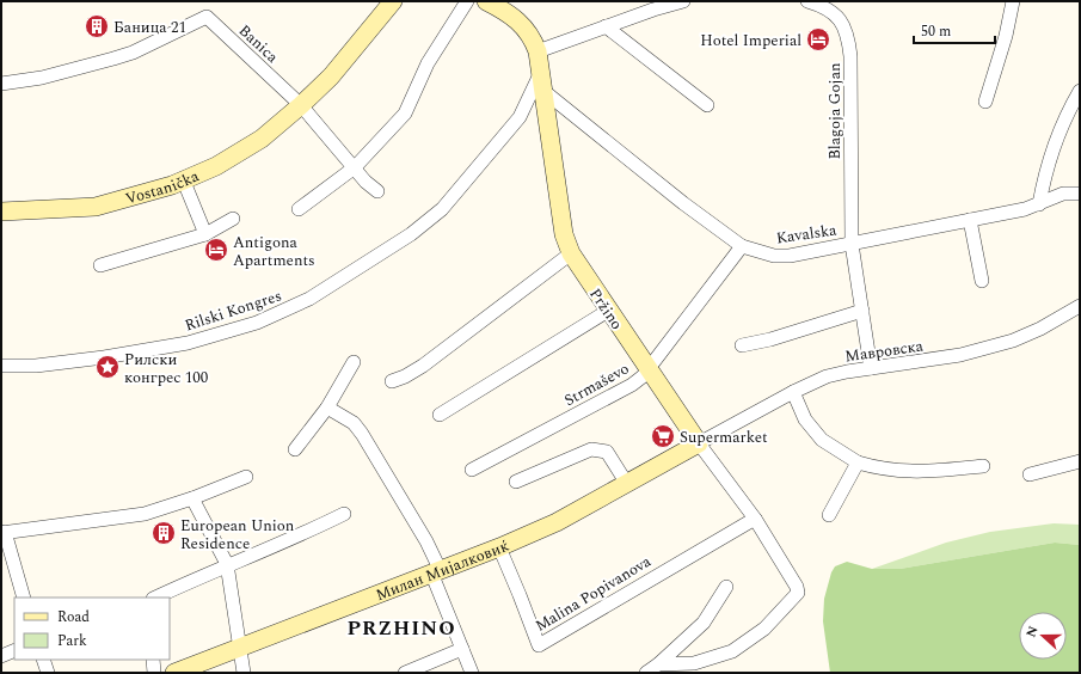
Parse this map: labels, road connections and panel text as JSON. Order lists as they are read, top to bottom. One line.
{"streets":{"street":["Banica","Blagoja Gojan","Vostanička","Kavalska","Pržino","Rilski Kongres","Мавровска","Strmaševo","Милан Мијалковиќ","Malina Popivanova"]},"crossings":[["Banica","Vostanička"],["Blagoja Gojan","Kavalska"],["Blagoja Gojan","Мавровска"],["Kavalska","Pržino"],["Kavalska","Rilski Kongres"],["Kavalska","Strmaševo"],["Pržino","Rilski Kongres"],["Pržino","Мавровска"],["Pržino","Strmaševo"],["Pržino","Милан Мијалковиќ"],["Pržino","Malina Popivanova"],["Мавровска","Милан Мијалковиќ"],["Милан Мијалковиќ","Malina Popivanova"]],"districts":["PRZHINO"],"places":{"building":["Баница 21","European Union Residence"],"hotel":["Hotel Imperial","Antigona Apartments"],"place":["Рилски конгрес 100"],"supermarket":["Supermarket"]},"legend":["Road","Park"],"scale_bar":"50 m","north":"left"}
